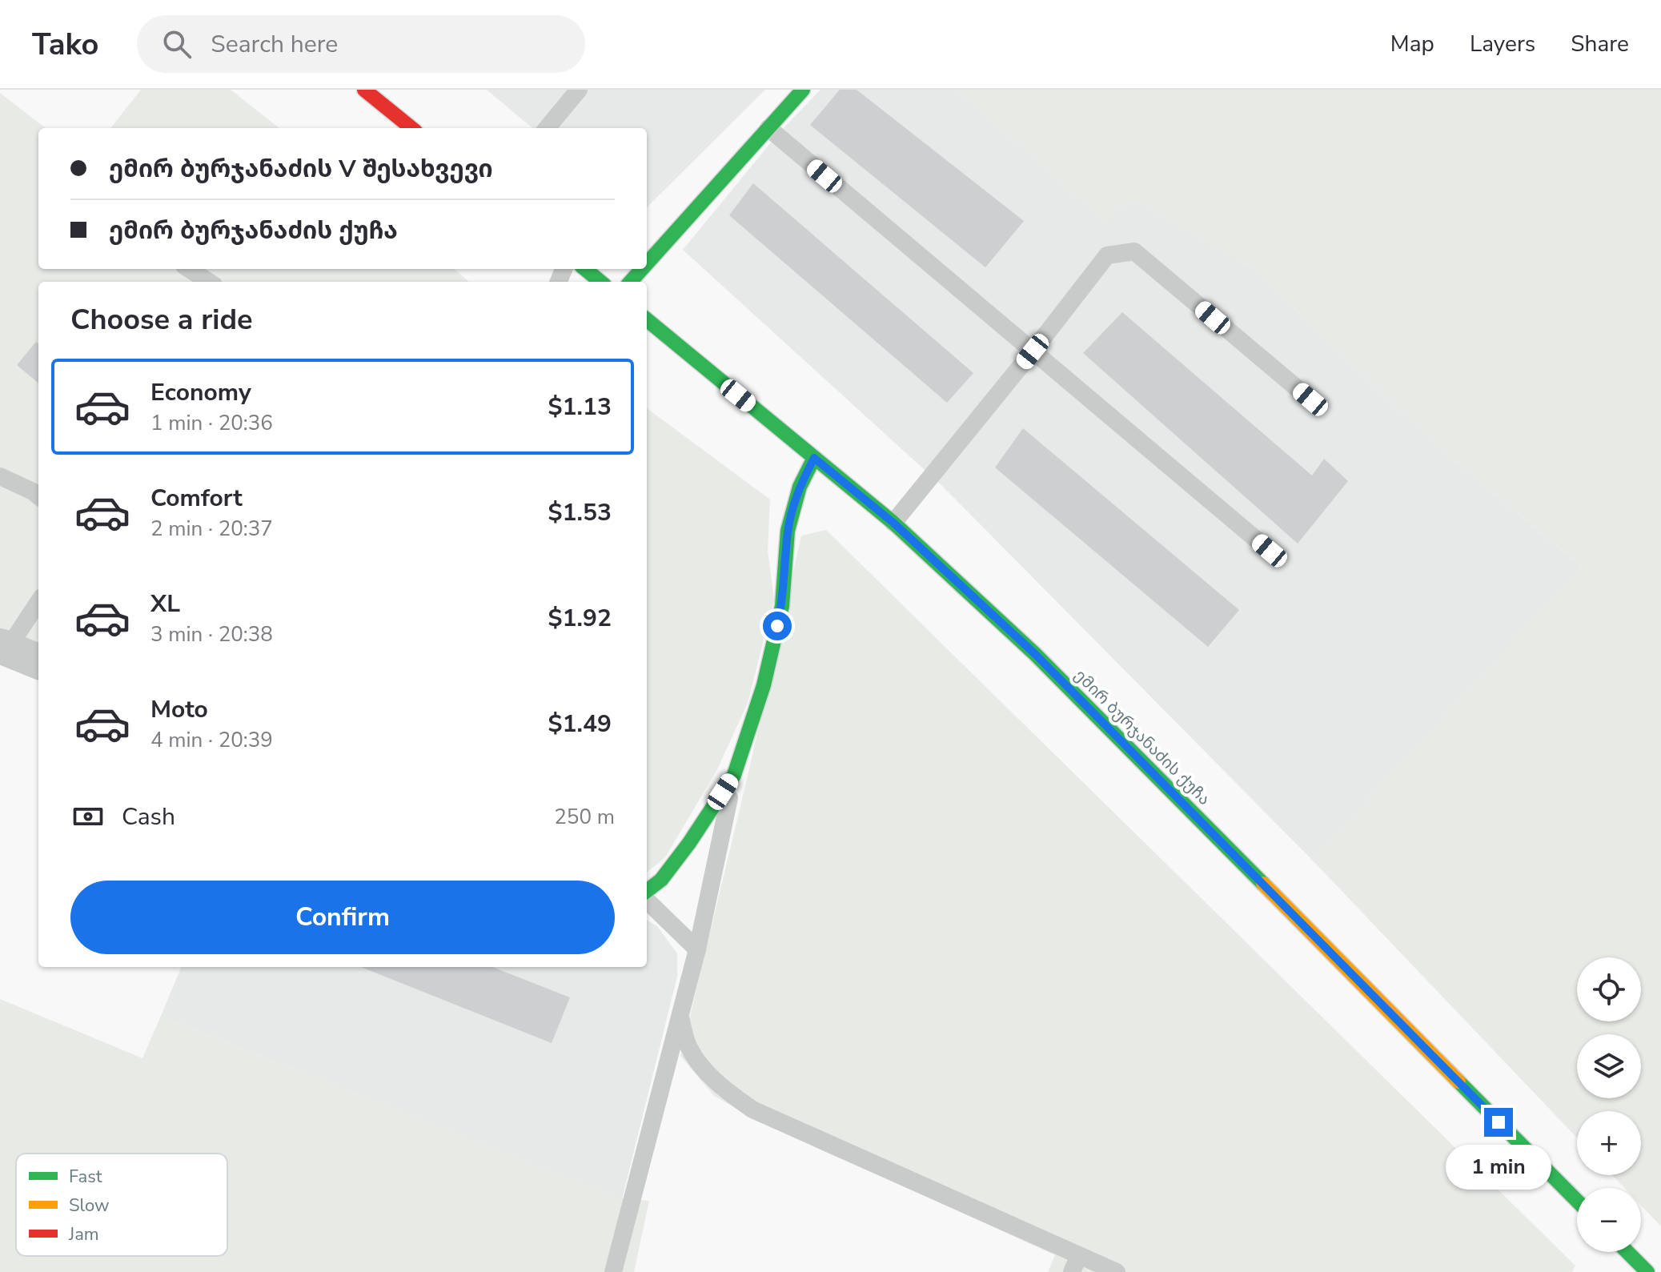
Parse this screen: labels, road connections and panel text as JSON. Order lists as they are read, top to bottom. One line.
{"streets":{"street":["ემირ ბურჯანაძის ქუჩა"]},"legend":["Fast","Slow","Jam"],"page":{"header":"Tako","search":"Search here","nav":["Map","Layers","Share"],"banner":["ემირ ბურჯანაძის V შესახვევი","ემირ ბურჯანაძის ქუჩა"],"heading":"Choose a ride","list":[{"name":"Economy","note":"1 min · 20:36","value":"$1.13"},{"name":"Comfort","note":"2 min · 20:37","value":"$1.53"},{"name":"XL","note":"3 min · 20:38","value":"$1.92"},{"name":"Moto","note":"4 min · 20:39","value":"$1.49"}],"pay":["Cash","250 m"],"buttons":"Confirm","map_buttons":["+","−"],"bubble":"1 min"}}
